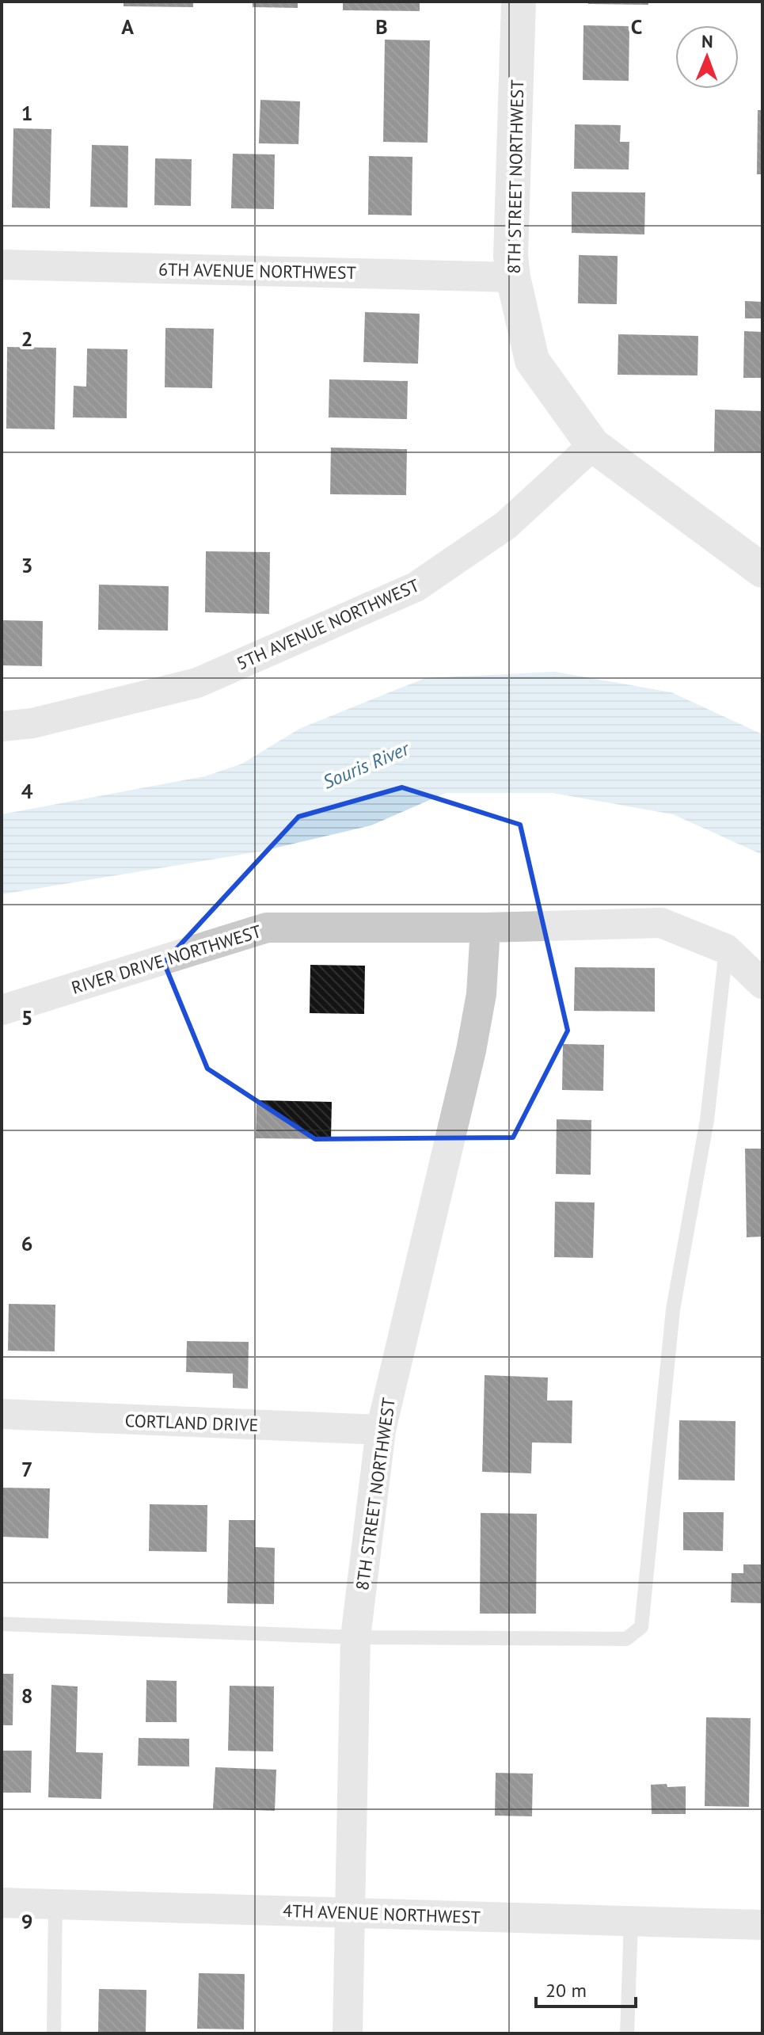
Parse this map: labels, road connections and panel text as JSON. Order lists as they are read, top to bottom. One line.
{"streets":{"street":["8TH STREET NORTHWEST","6TH AVENUE NORTHWEST","5TH AVENUE NORTHWEST","RIVER DRIVE NORTHWEST","CORTLAND DRIVE","4TH AVENUE NORTHWEST"]},"crossings":[["8TH STREET NORTHWEST","6TH AVENUE NORTHWEST"],["8TH STREET NORTHWEST","5TH AVENUE NORTHWEST"],["8TH STREET NORTHWEST","RIVER DRIVE NORTHWEST"],["8TH STREET NORTHWEST","CORTLAND DRIVE"],["8TH STREET NORTHWEST","4TH AVENUE NORTHWEST"]],"water":["Souris River"],"scale_bar":"20 m","north":"top","grid":{"columns":["A","B","C"],"rows":["1","2","3","4","5","6","7","8","9"]}}
